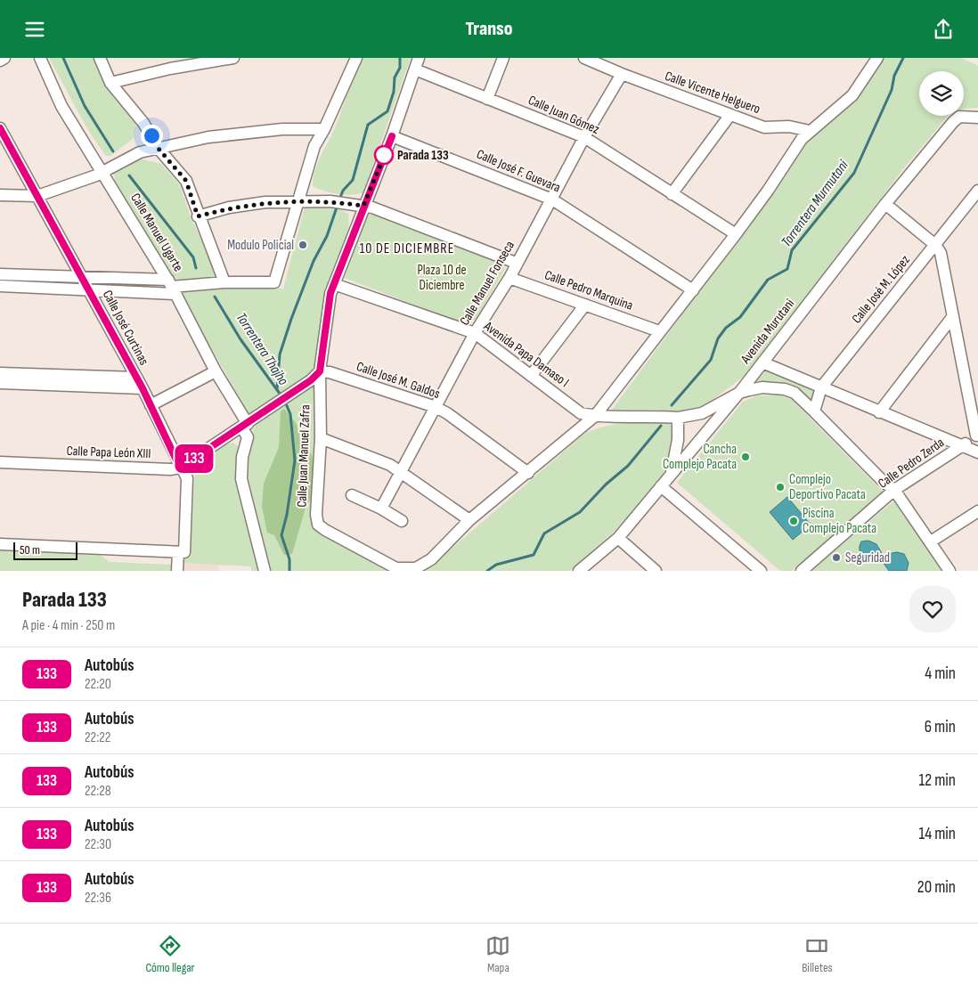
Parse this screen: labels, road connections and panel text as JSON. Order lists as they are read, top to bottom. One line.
{"streets":{"street":["Calle Vicente Helguero","Calle Juan Gómez","Calle José F. Guevara","Calle Manuel Ugarte","Calle Manuel Fonseca","Calle José M. López","Calle Pedro Marquina","Calle José Curtinas","Avenida Murutani","Avenida Papa Damaso I","Calle José M. Galdos","Calle Papa León XIII","Calle Juan Manuel Zafra","Calle Pedro Zerda"]},"crossings":[["Calle Vicente Helguero","Calle Manuel Fonseca"],["Calle Juan Gómez","Calle Manuel Fonseca"],["Calle Juan Gómez","Calle Juan Manuel Zafra"],["Calle José F. Guevara","Calle Manuel Fonseca"],["Calle José F. Guevara","Calle Juan Manuel Zafra"],["Calle Manuel Fonseca","Calle Pedro Marquina"],["Calle Manuel Fonseca","Avenida Papa Damaso I"],["Calle Manuel Fonseca","Calle José M. Galdos"],["Calle José Curtinas","Calle Papa León XIII"],["Avenida Murutani","Avenida Papa Damaso I"],["Avenida Papa Damaso I","Calle Juan Manuel Zafra"],["Calle José M. Galdos","Calle Juan Manuel Zafra"]],"districts":["10 DE DICIEMBRE"],"water":["Torrentera Murmutani","Torrentera Thajho"],"parks":["Plaza 10 de Diciembre"],"places":["Parada 133","Modulo Policial","Cancha Complejo Pacata","Complejo Deportivo Pacata","Piscina Complejo Pacata","Seguridad"],"lines":["bus line 133"],"scale_bar":"50 m","page":{"header":"Transo","on_map":"133","scale":"50 m","heading":["Parada 133","A pie · 4 min · 250 m"],"list":[{"mark":"133","name":"Autobús","note":"22:20","value":"4 min"},{"mark":"133","name":"Autobús","note":"22:22","value":"6 min"},{"mark":"133","name":"Autobús","note":"22:28","value":"12 min"},{"mark":"133","name":"Autobús","note":"22:30","value":"14 min"},{"mark":"133","name":"Autobús","note":"22:36","value":"20 min"}],"tabs":["Cómo llegar","Mapa","Billetes"]}}
